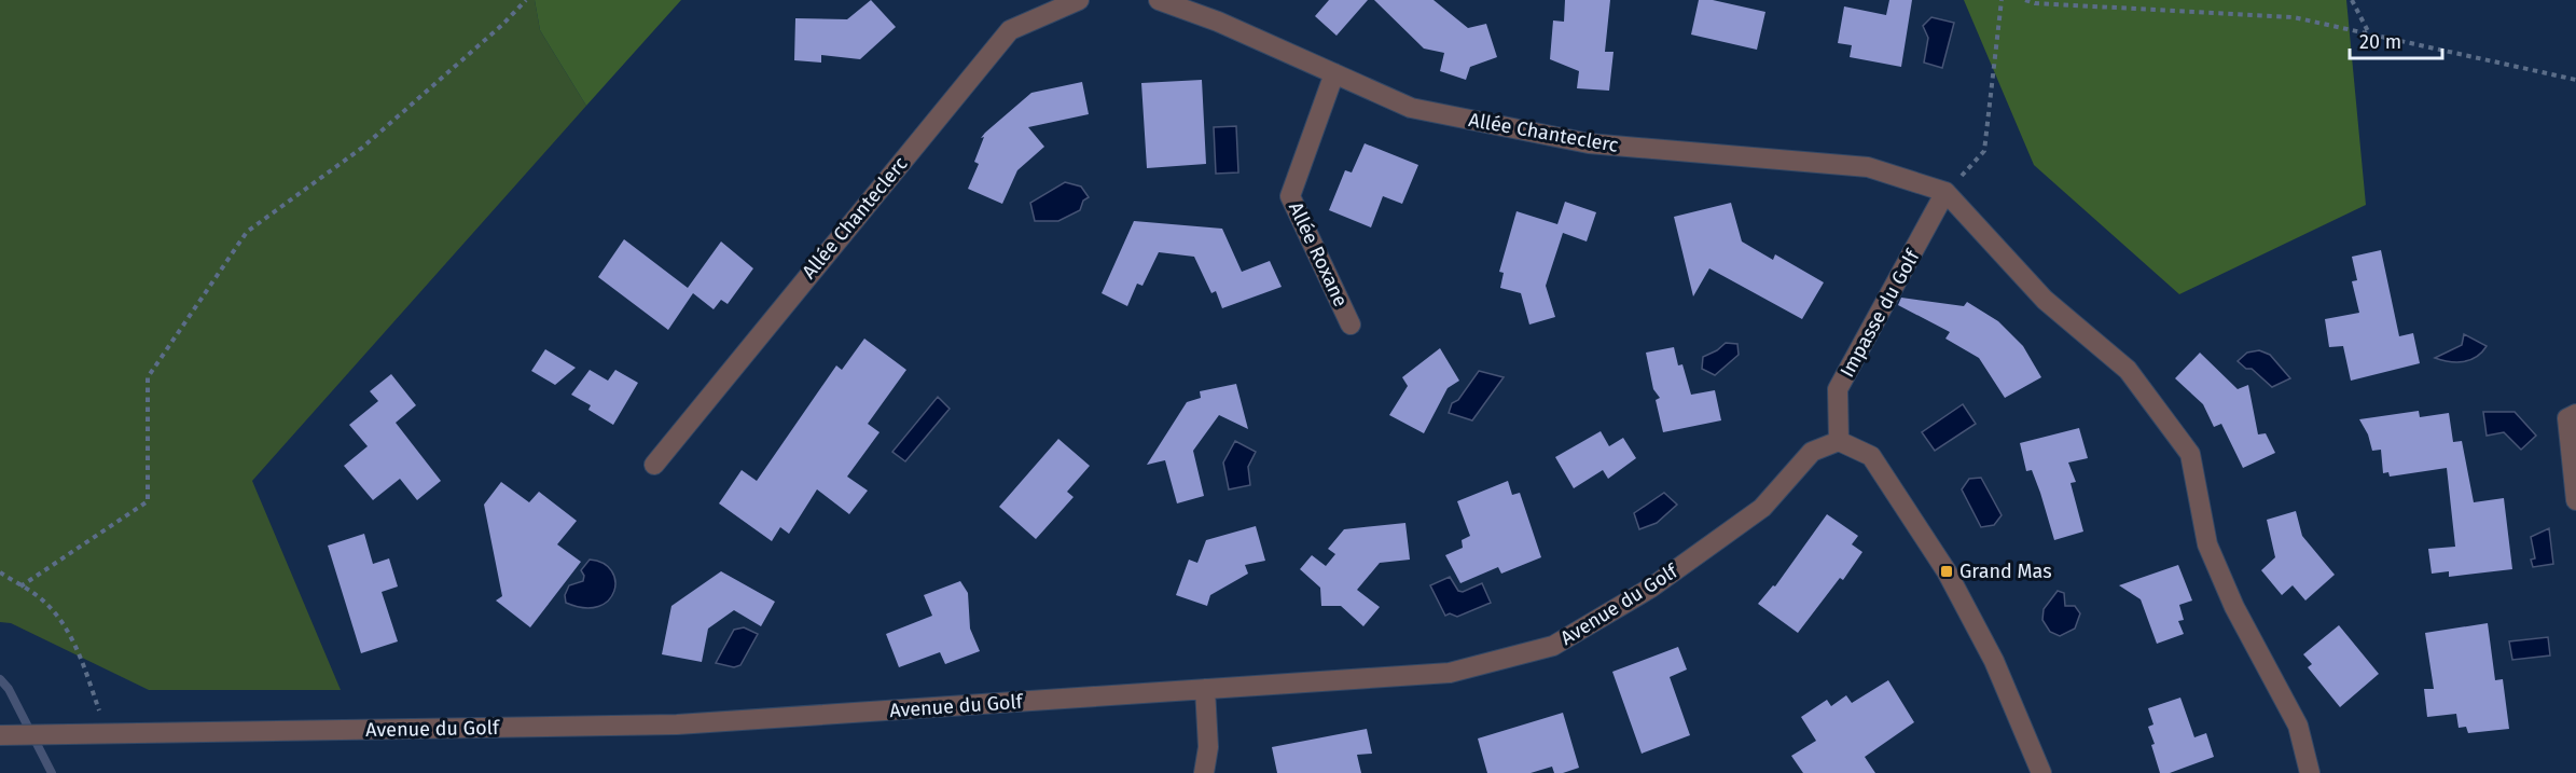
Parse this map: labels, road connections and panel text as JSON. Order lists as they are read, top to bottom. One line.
{"streets":{"street":["Allée Chanteclerc","Allée Roxane","Impasse du Golf","Avenue du Golf"]},"crossings":[["Allée Chanteclerc","Allée Roxane"],["Allée Chanteclerc","Impasse du Golf"],["Impasse du Golf","Avenue du Golf"]],"places":{"transit":["Grand Mas"]},"scale_bar":"20 m"}
